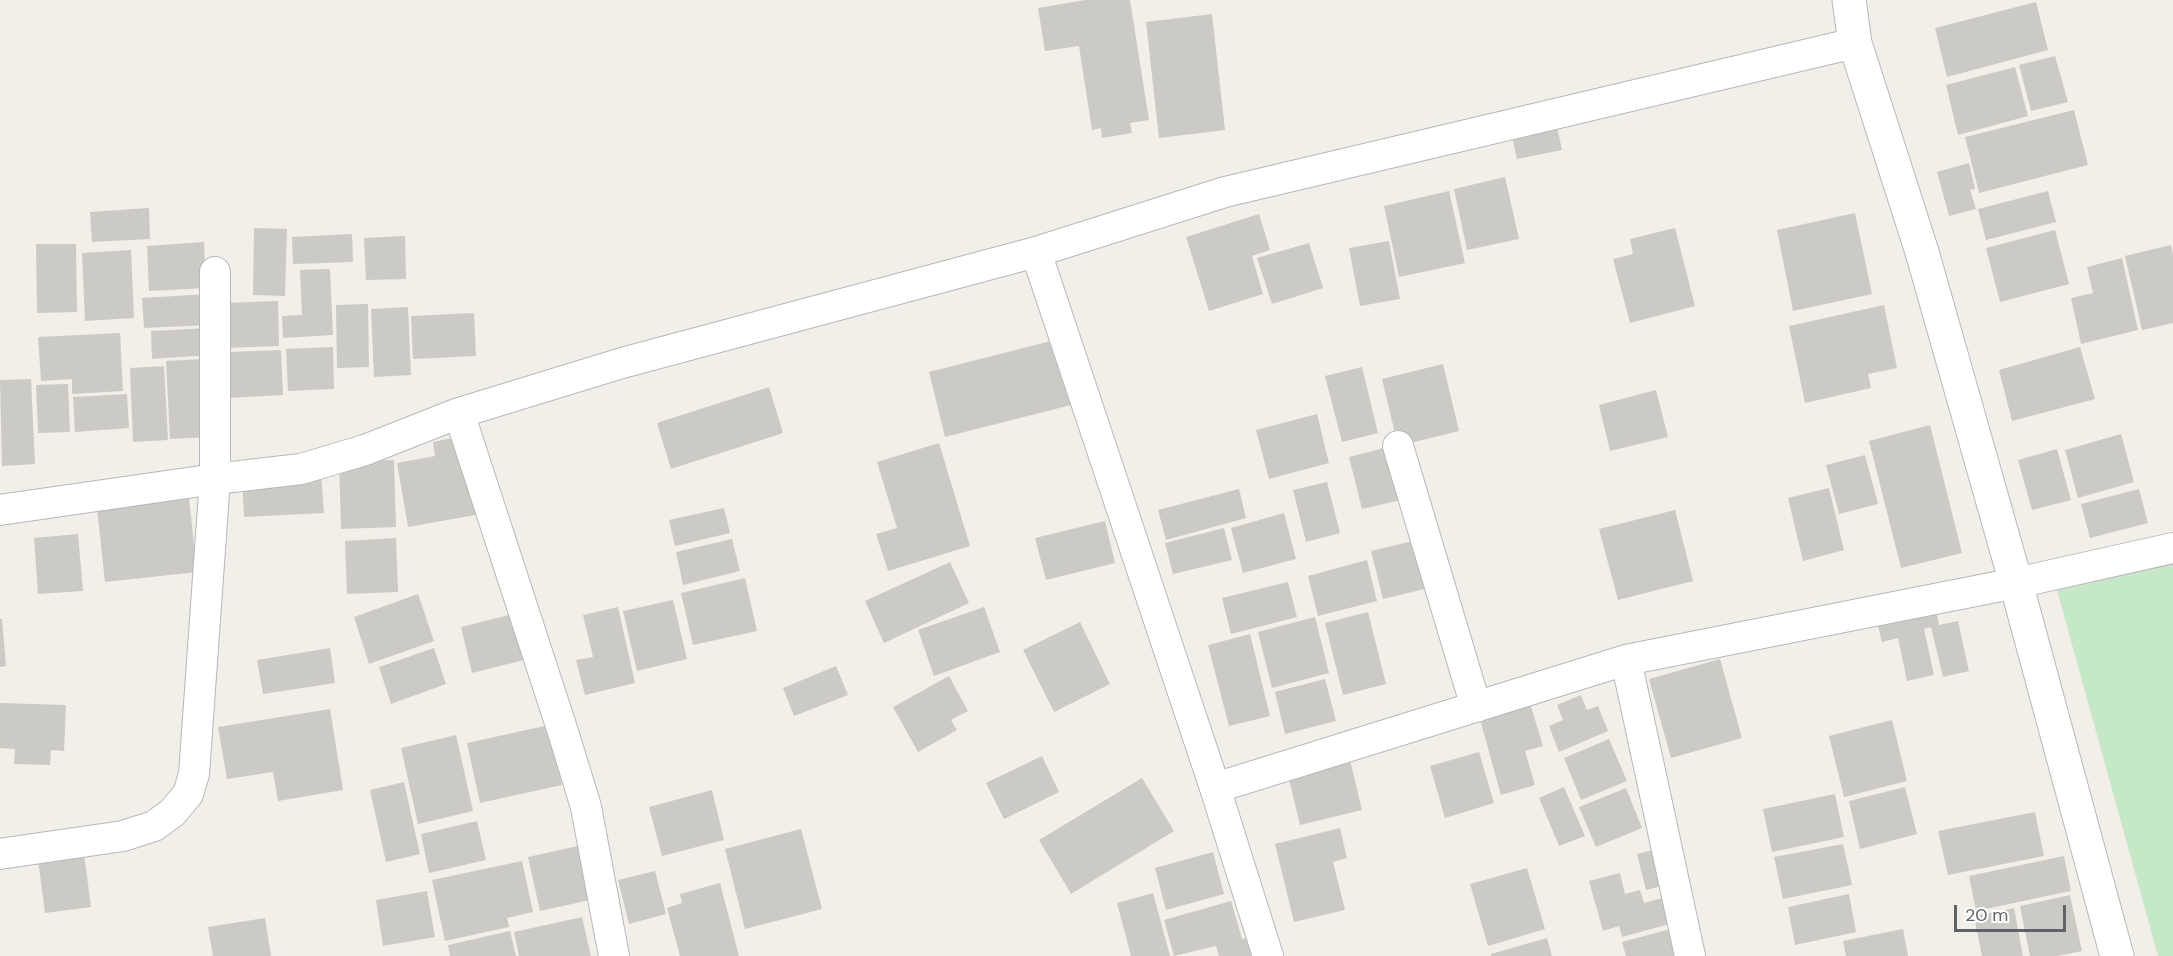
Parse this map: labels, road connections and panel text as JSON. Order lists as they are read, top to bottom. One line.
{"scale_bar":"20 m"}
